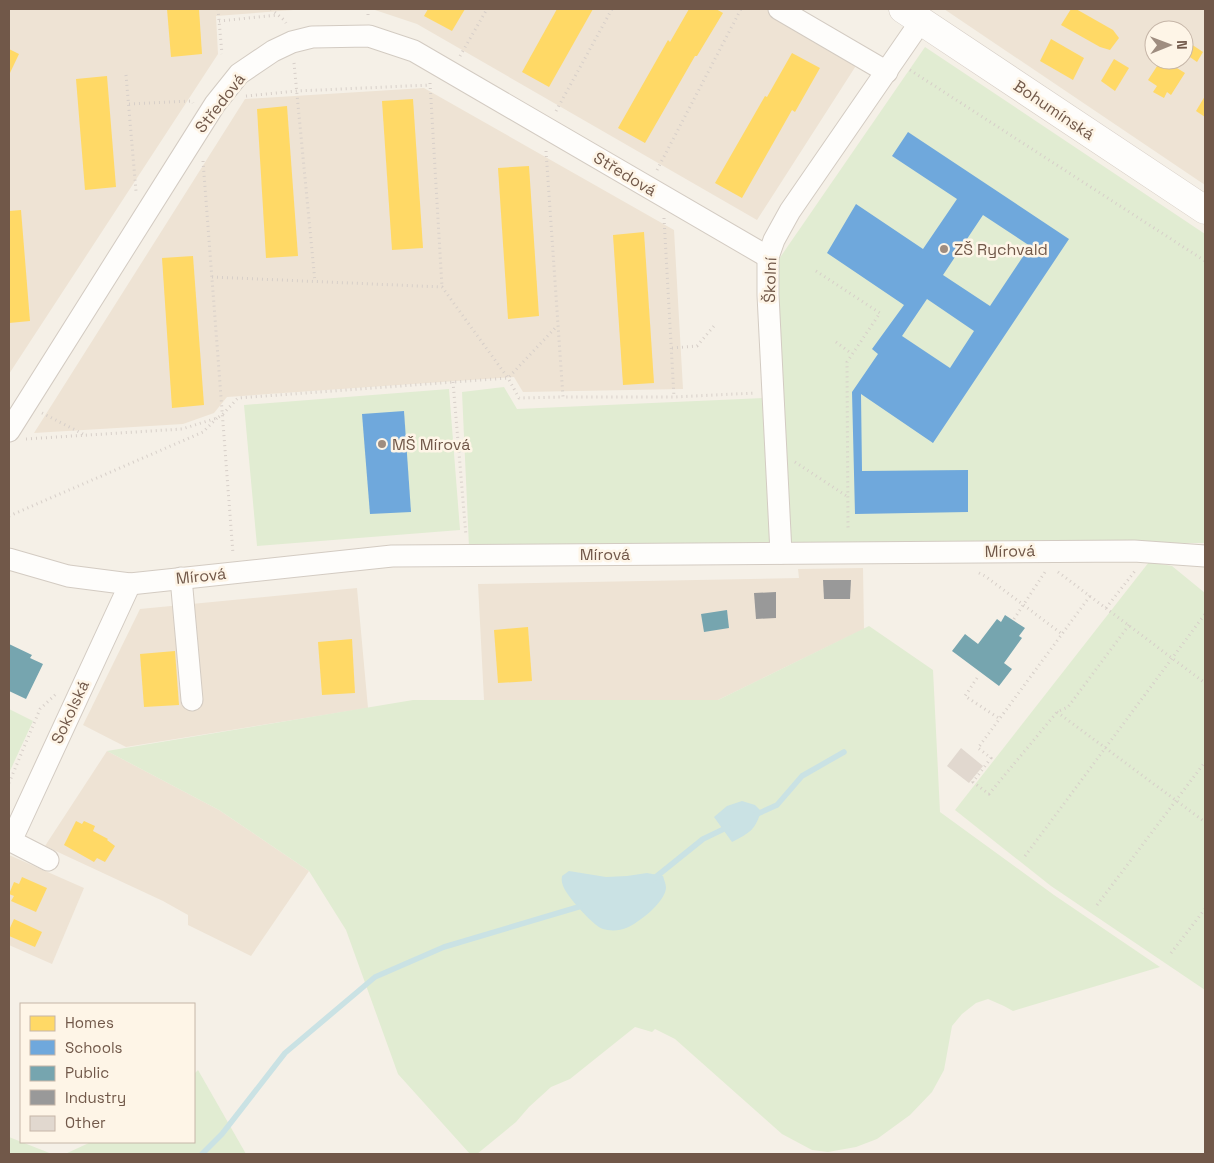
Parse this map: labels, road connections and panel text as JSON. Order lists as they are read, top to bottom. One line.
{"streets":{"main road":["Bohumínská"],"street":["Středová","Školní","Mírová","Sokolská"]},"crossings":[["Středová","Školní"],["Bohumínská","Školní"],["Školní","Mírová"],["Mírová","Sokolská"]],"places":["ZŠ Rychvald","MŠ Mírová"],"legend":["Homes","Schools","Public","Industry","Other"],"north":"right"}
